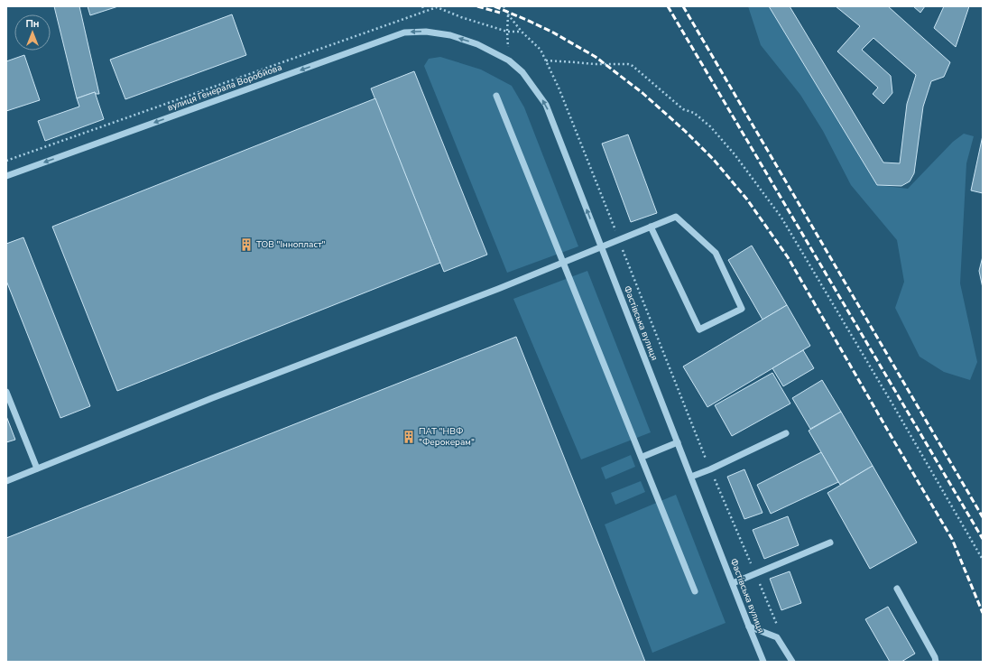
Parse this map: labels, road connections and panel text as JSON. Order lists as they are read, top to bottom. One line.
{"streets":{"street":["вулиця Генерала Воробйова","Фастівська вулиця"]},"crossings":[["вулиця Генерала Воробйова","Фастівська вулиця"]],"one_way":["вулиця Генерала Воробйова"],"places":{"building":["ТОВ \"Іннопласт\"","ПАТ \"НВФ \"Ферокерам\""]},"north":"top"}
